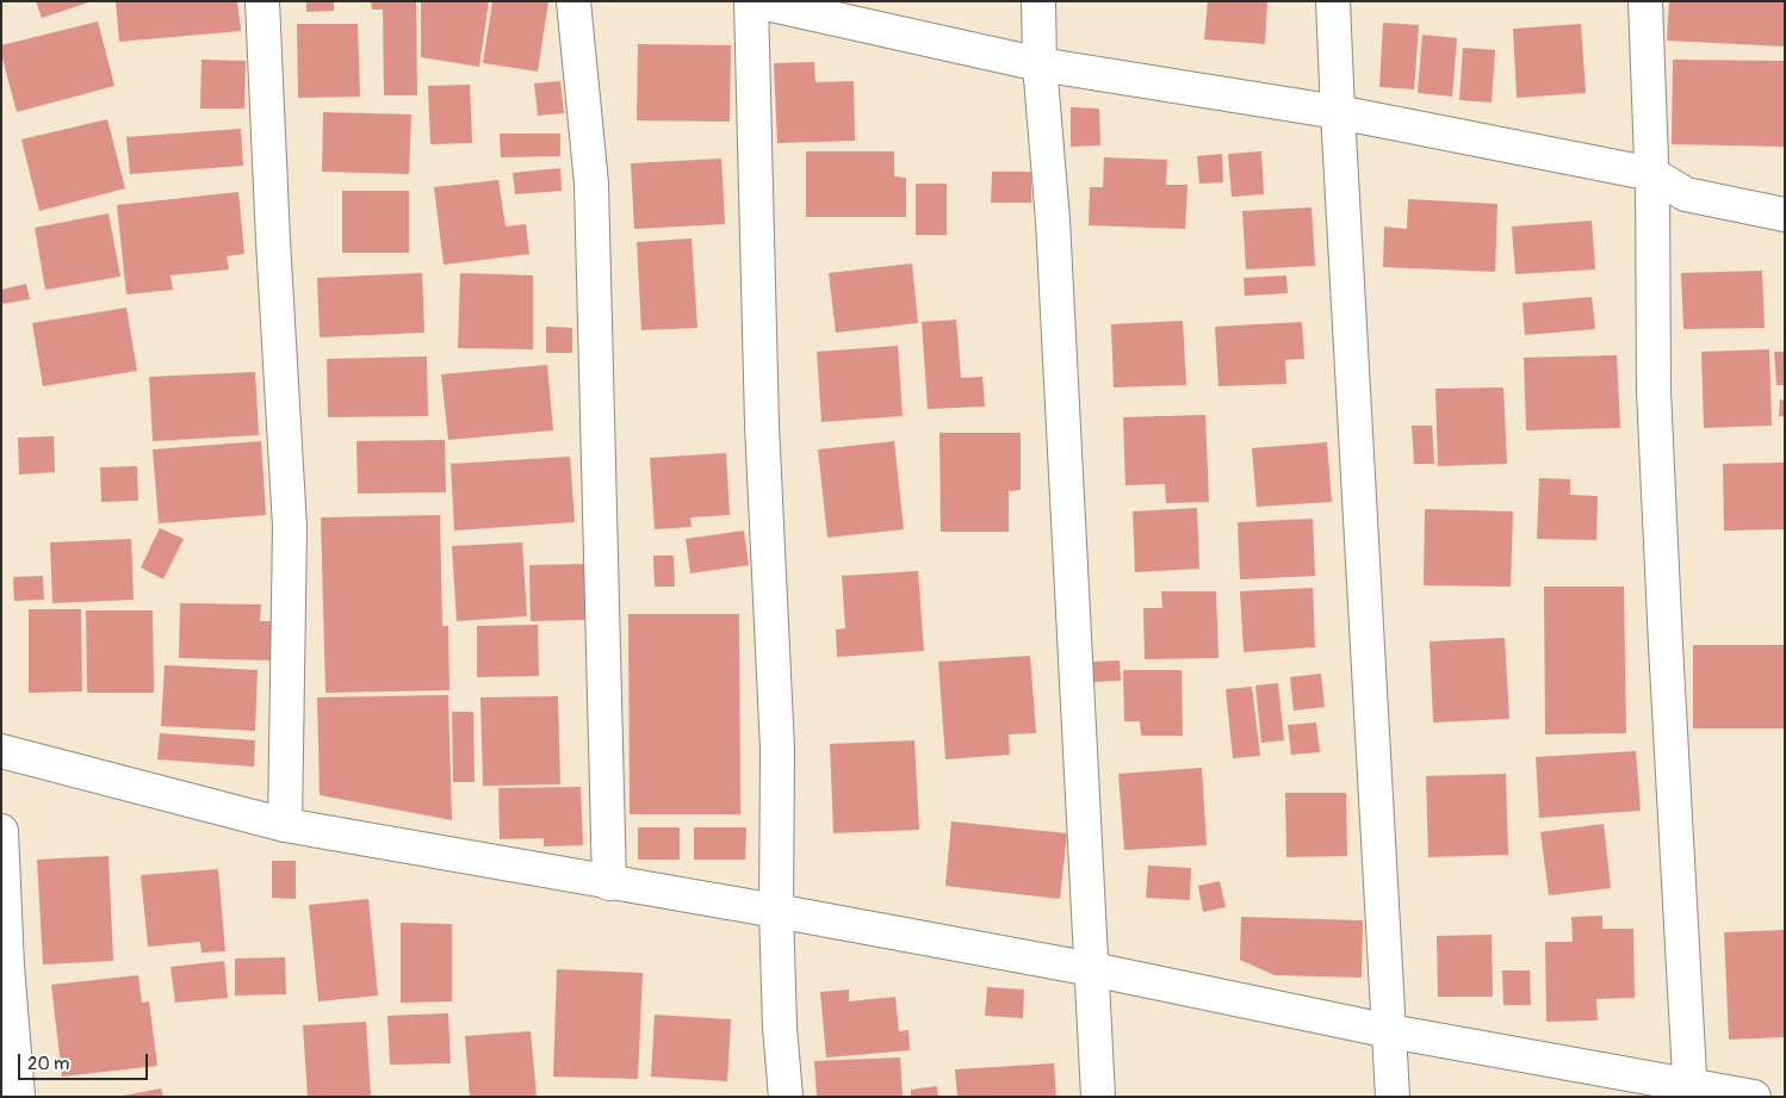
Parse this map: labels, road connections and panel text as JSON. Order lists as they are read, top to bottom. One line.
{"scale_bar":"20 m"}
